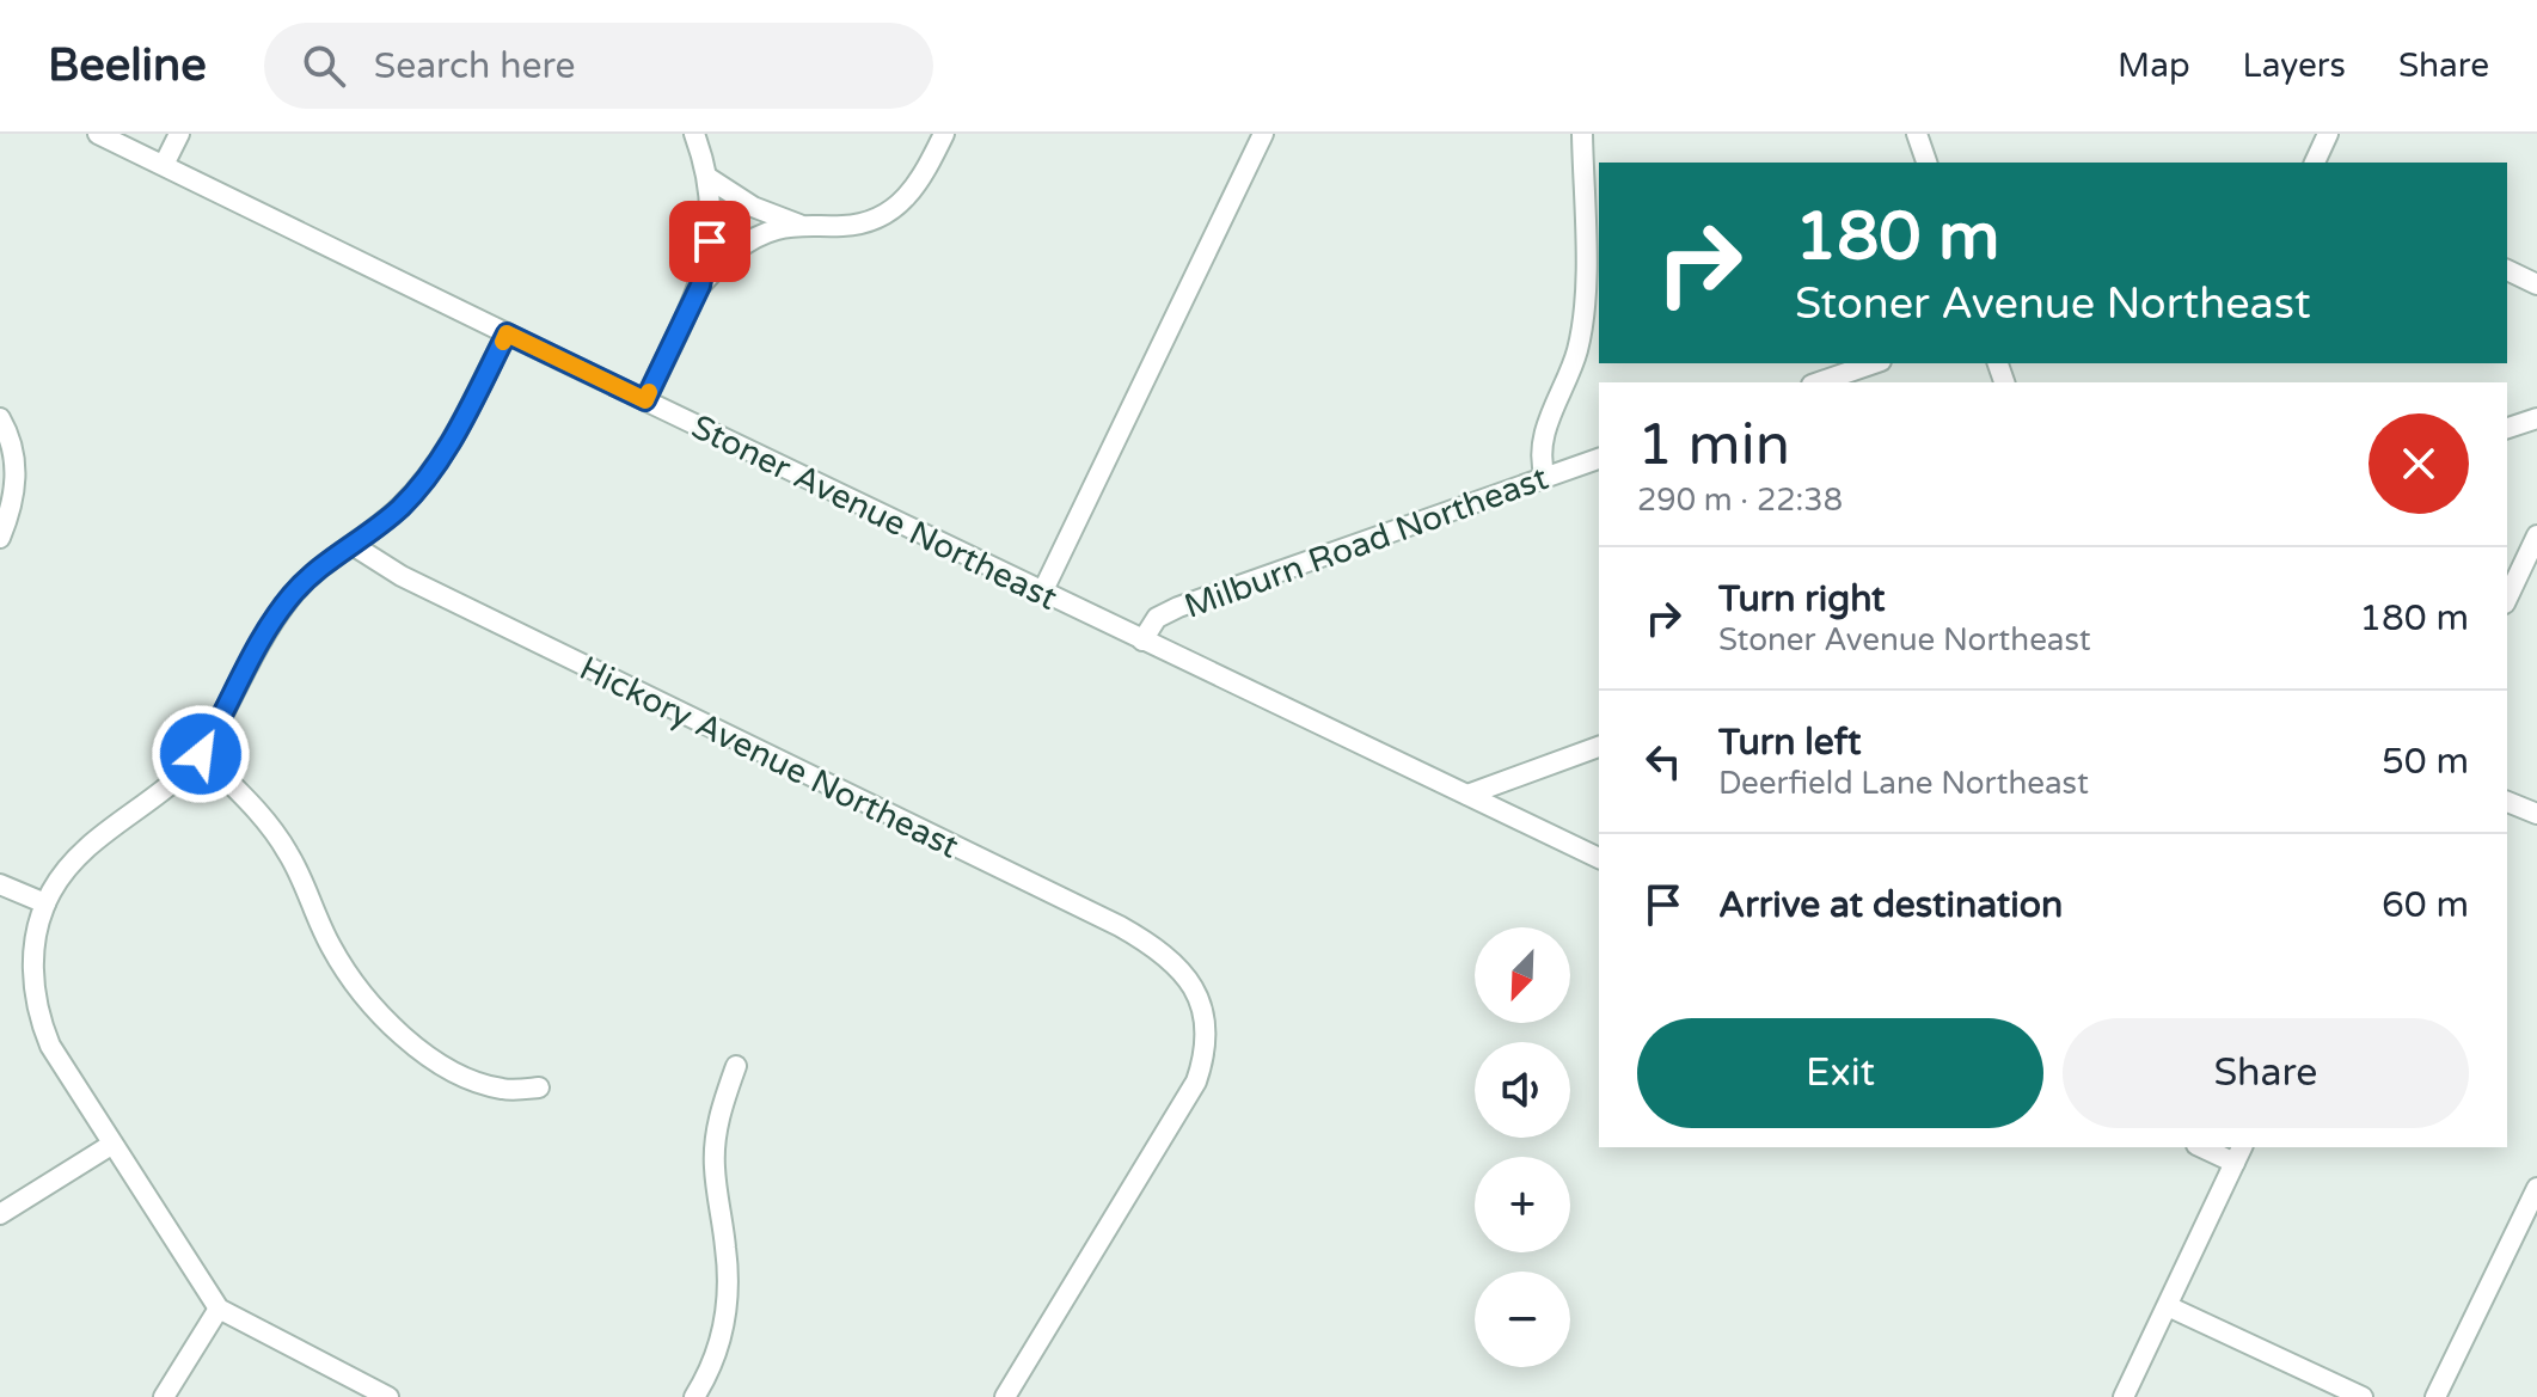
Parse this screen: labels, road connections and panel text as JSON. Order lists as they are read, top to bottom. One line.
{"streets":{"street":["Stoner Avenue Northeast","Milburn Road Northeast","Hickory Avenue Northeast"]},"crossings":[["Stoner Avenue Northeast","Milburn Road Northeast"]],"north":"bottom left","page":{"header":"Beeline","search":"Search here","nav":["Map","Layers","Share"],"turn":["180 m","Stoner Avenue Northeast"],"heading":["1 min","290 m · 22:38"],"list":[{"name":"Turn right","note":"Stoner Avenue Northeast","value":"180 m"},{"name":"Turn left","note":"Deerfield Lane Northeast","value":"50 m"},{"name":"Arrive at destination","value":"60 m"}],"map_buttons":["+","−"],"buttons":["Exit","Share"]}}
